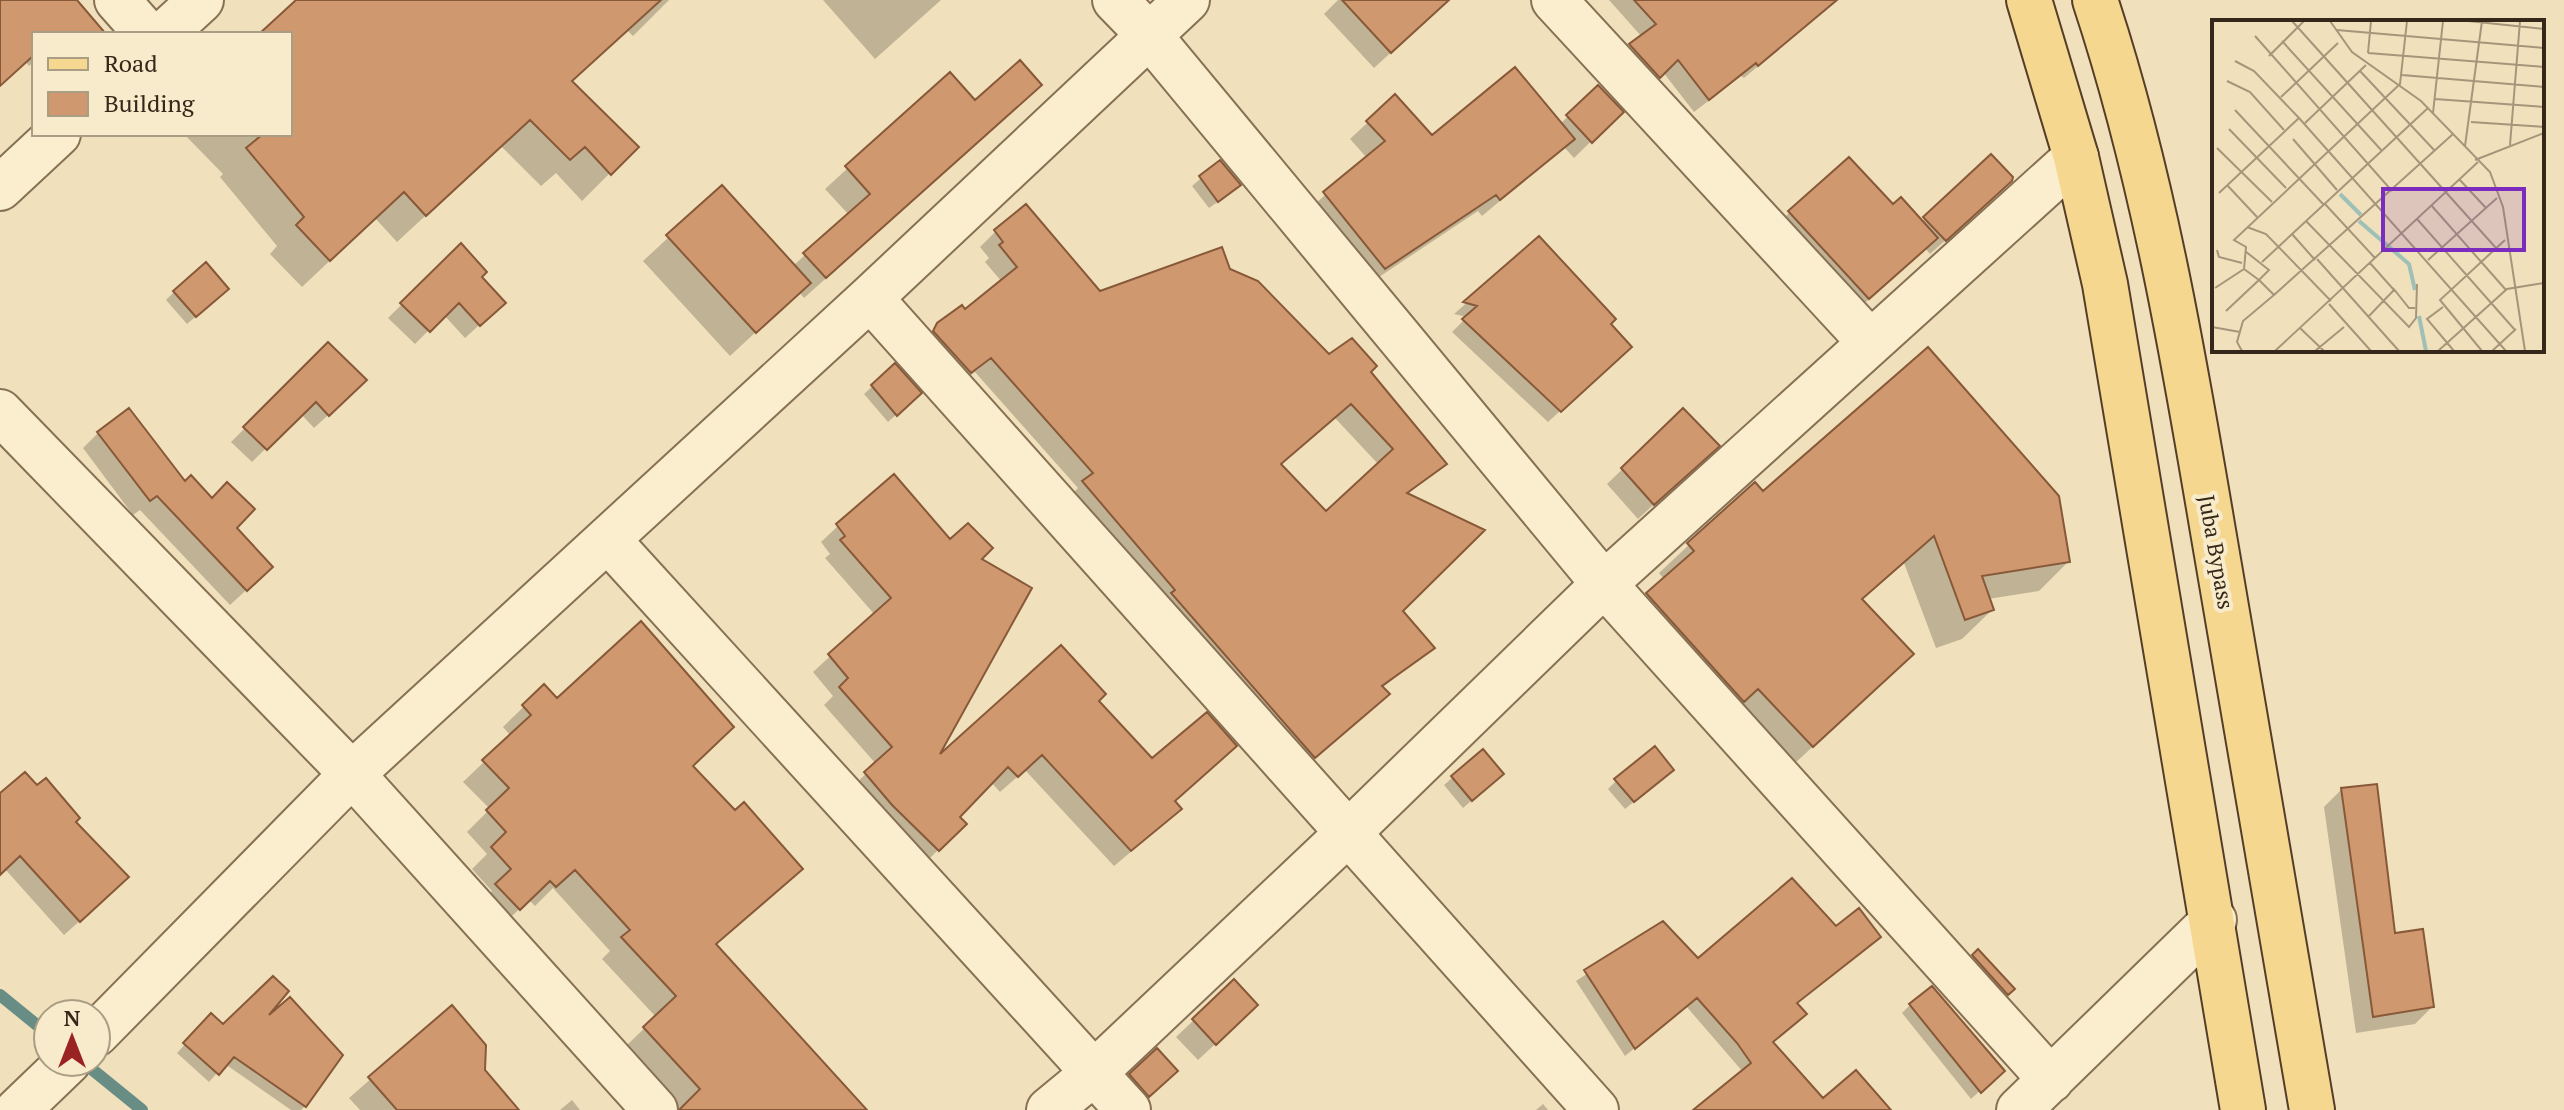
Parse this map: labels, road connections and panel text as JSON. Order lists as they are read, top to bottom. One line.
{"streets":{"main road":["Juba Bypass"]},"legend":["Road","Building"],"north":"top"}
